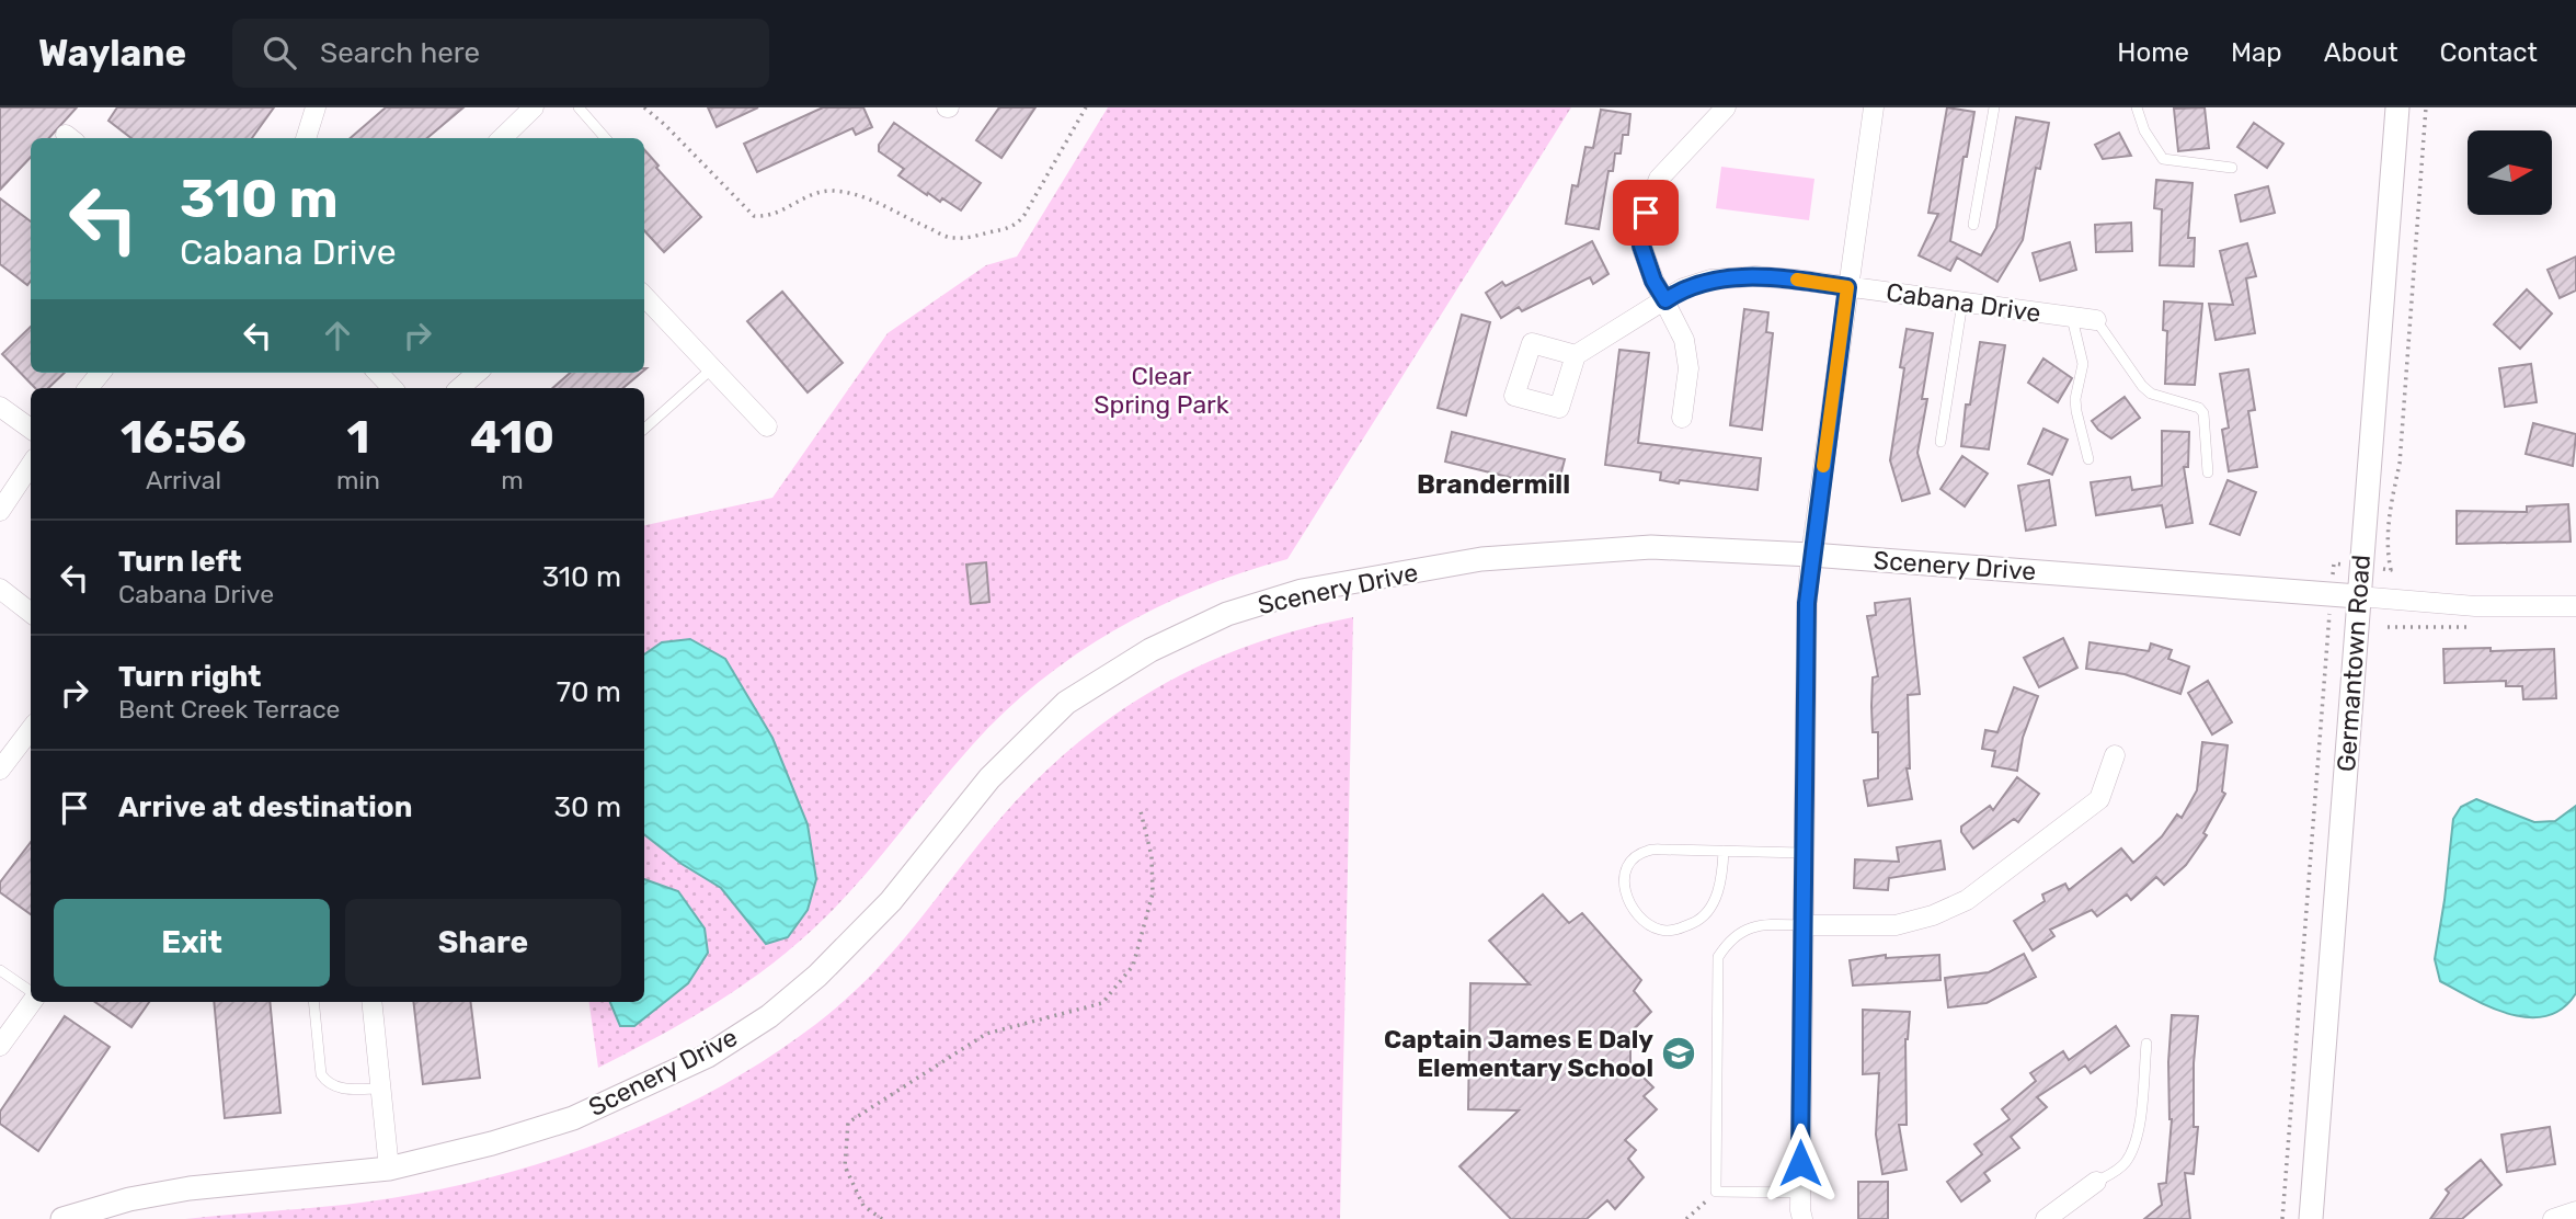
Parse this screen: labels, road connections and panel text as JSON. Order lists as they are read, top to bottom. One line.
{"streets":{"street":["Cabana Drive","Scenery Drive","Germantown Road"]},"crossings":[["Scenery Drive","Germantown Road"]],"districts":["Brandermill"],"parks":["Clear Spring Park"],"places":{"school or university":["Captain James E Daly Elementary School"]},"north":"right","page":{"header":"Waylane","search":"Search here","nav":["Home","Map","About","Contact"],"turn":["310 m","Cabana Drive"],"eta":["16:56","Arrival","1","min","410","m"],"list":[{"name":"Turn left","note":"Cabana Drive","value":"310 m"},{"name":"Turn right","note":"Bent Creek Terrace","value":"70 m"},{"name":"Arrive at destination","value":"30 m"}],"buttons":["Exit","Share"]}}
